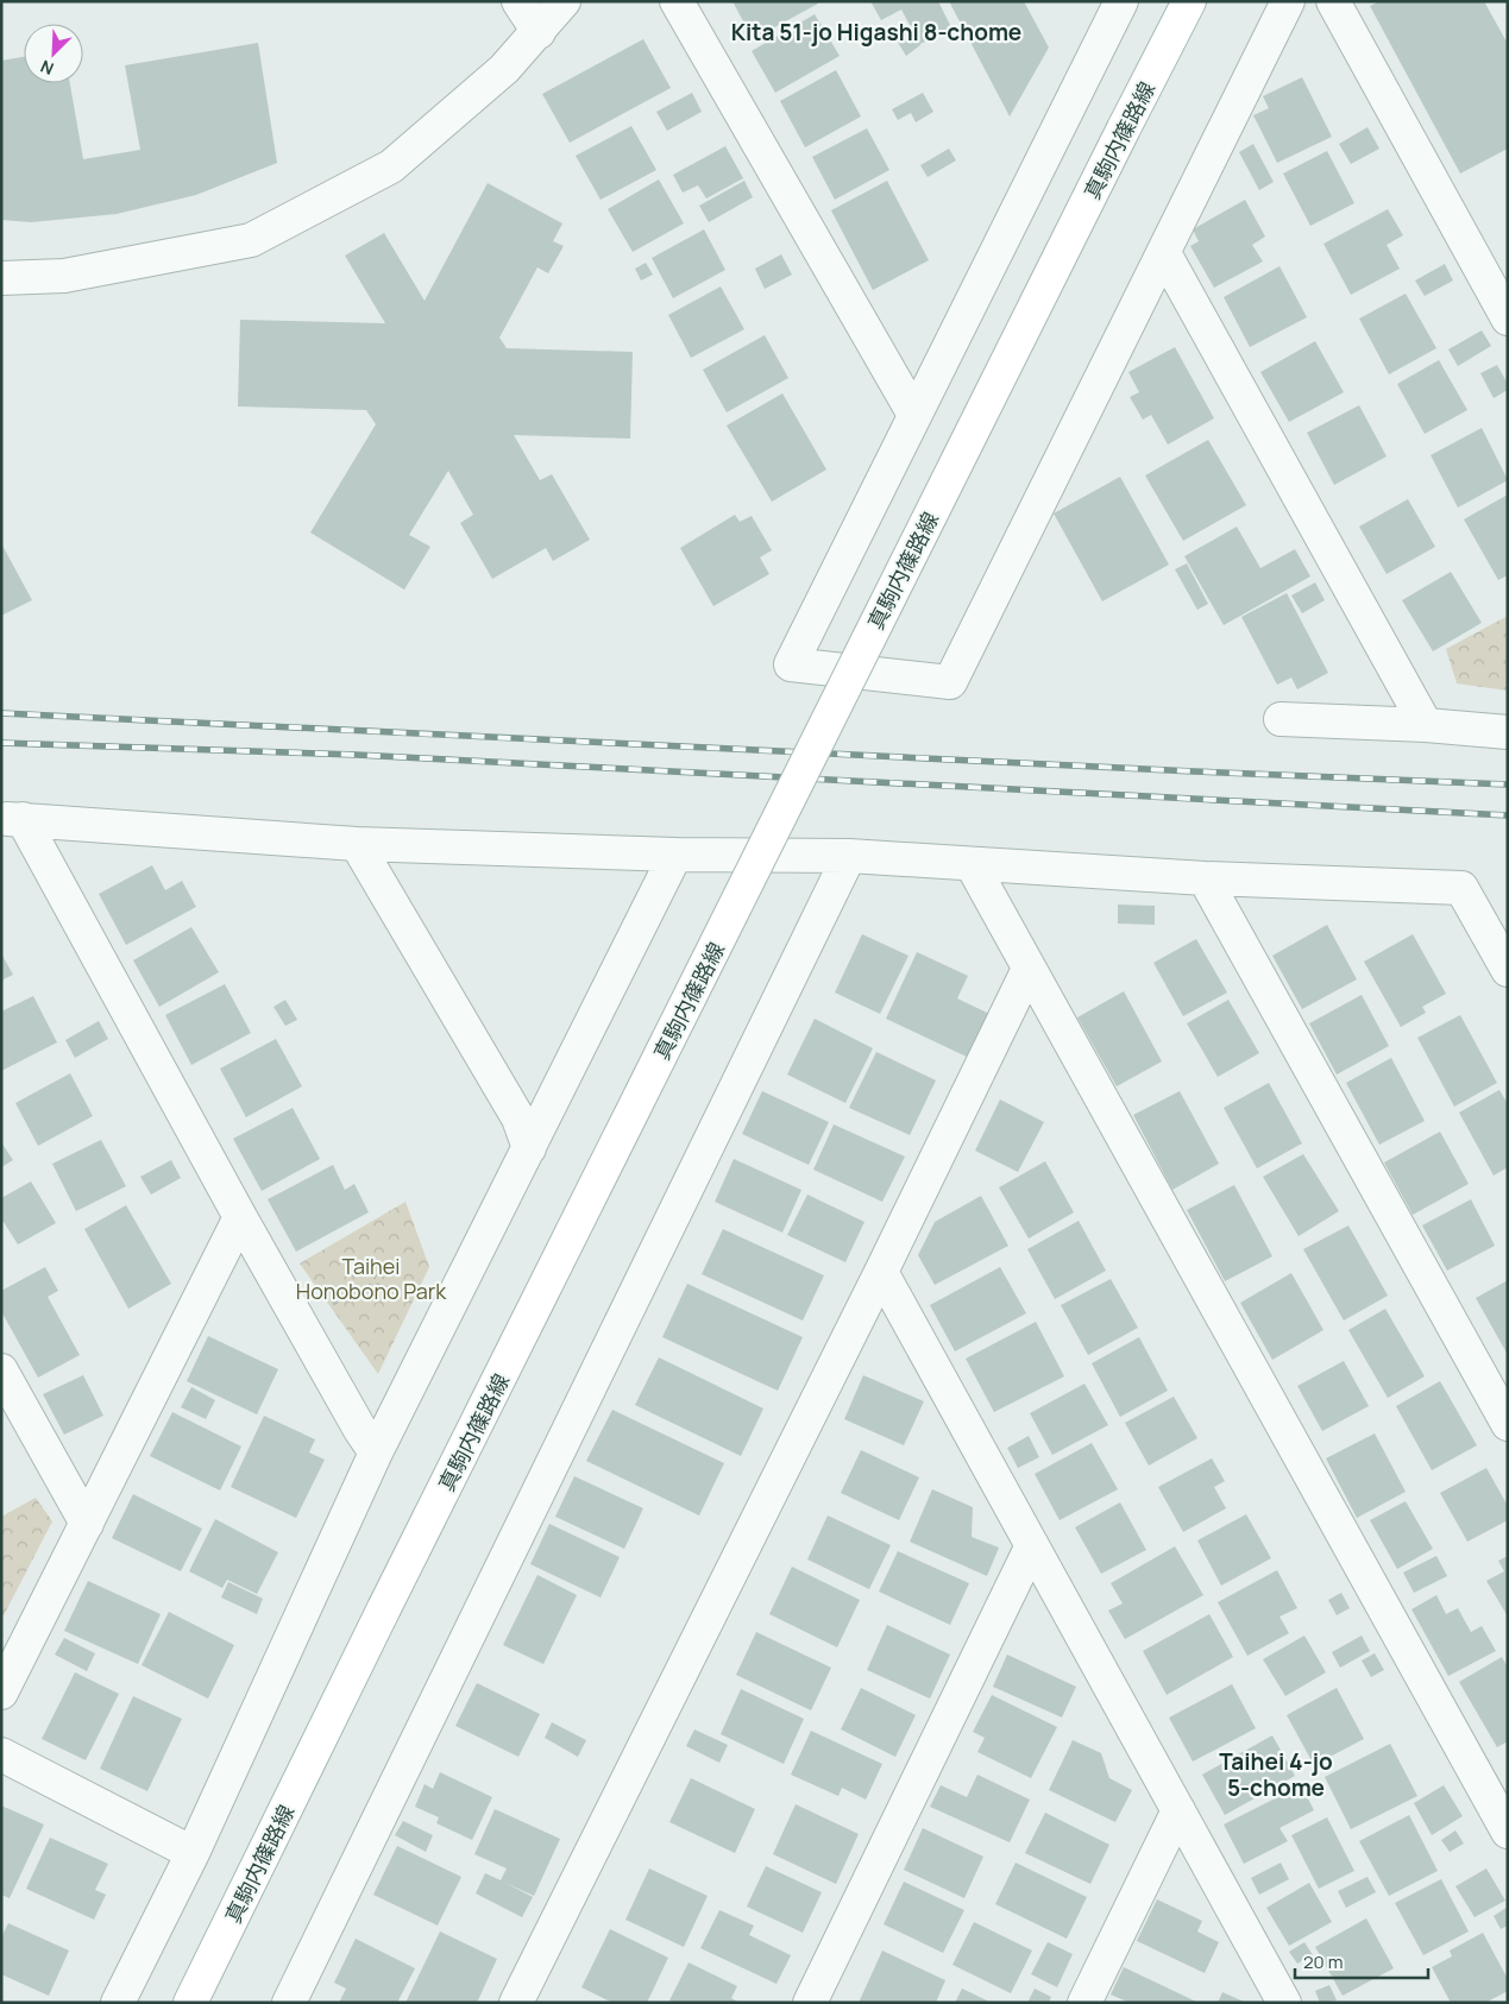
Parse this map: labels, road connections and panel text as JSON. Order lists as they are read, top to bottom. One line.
{"streets":{"main road":["真駒内篠路線"]},"districts":["Kita 51-jo Higashi 8-chome","Taihei 4-jo 5-chome"],"parks":["Taihei Honobono Park"],"scale_bar":"20 m","north":"bottom left"}
